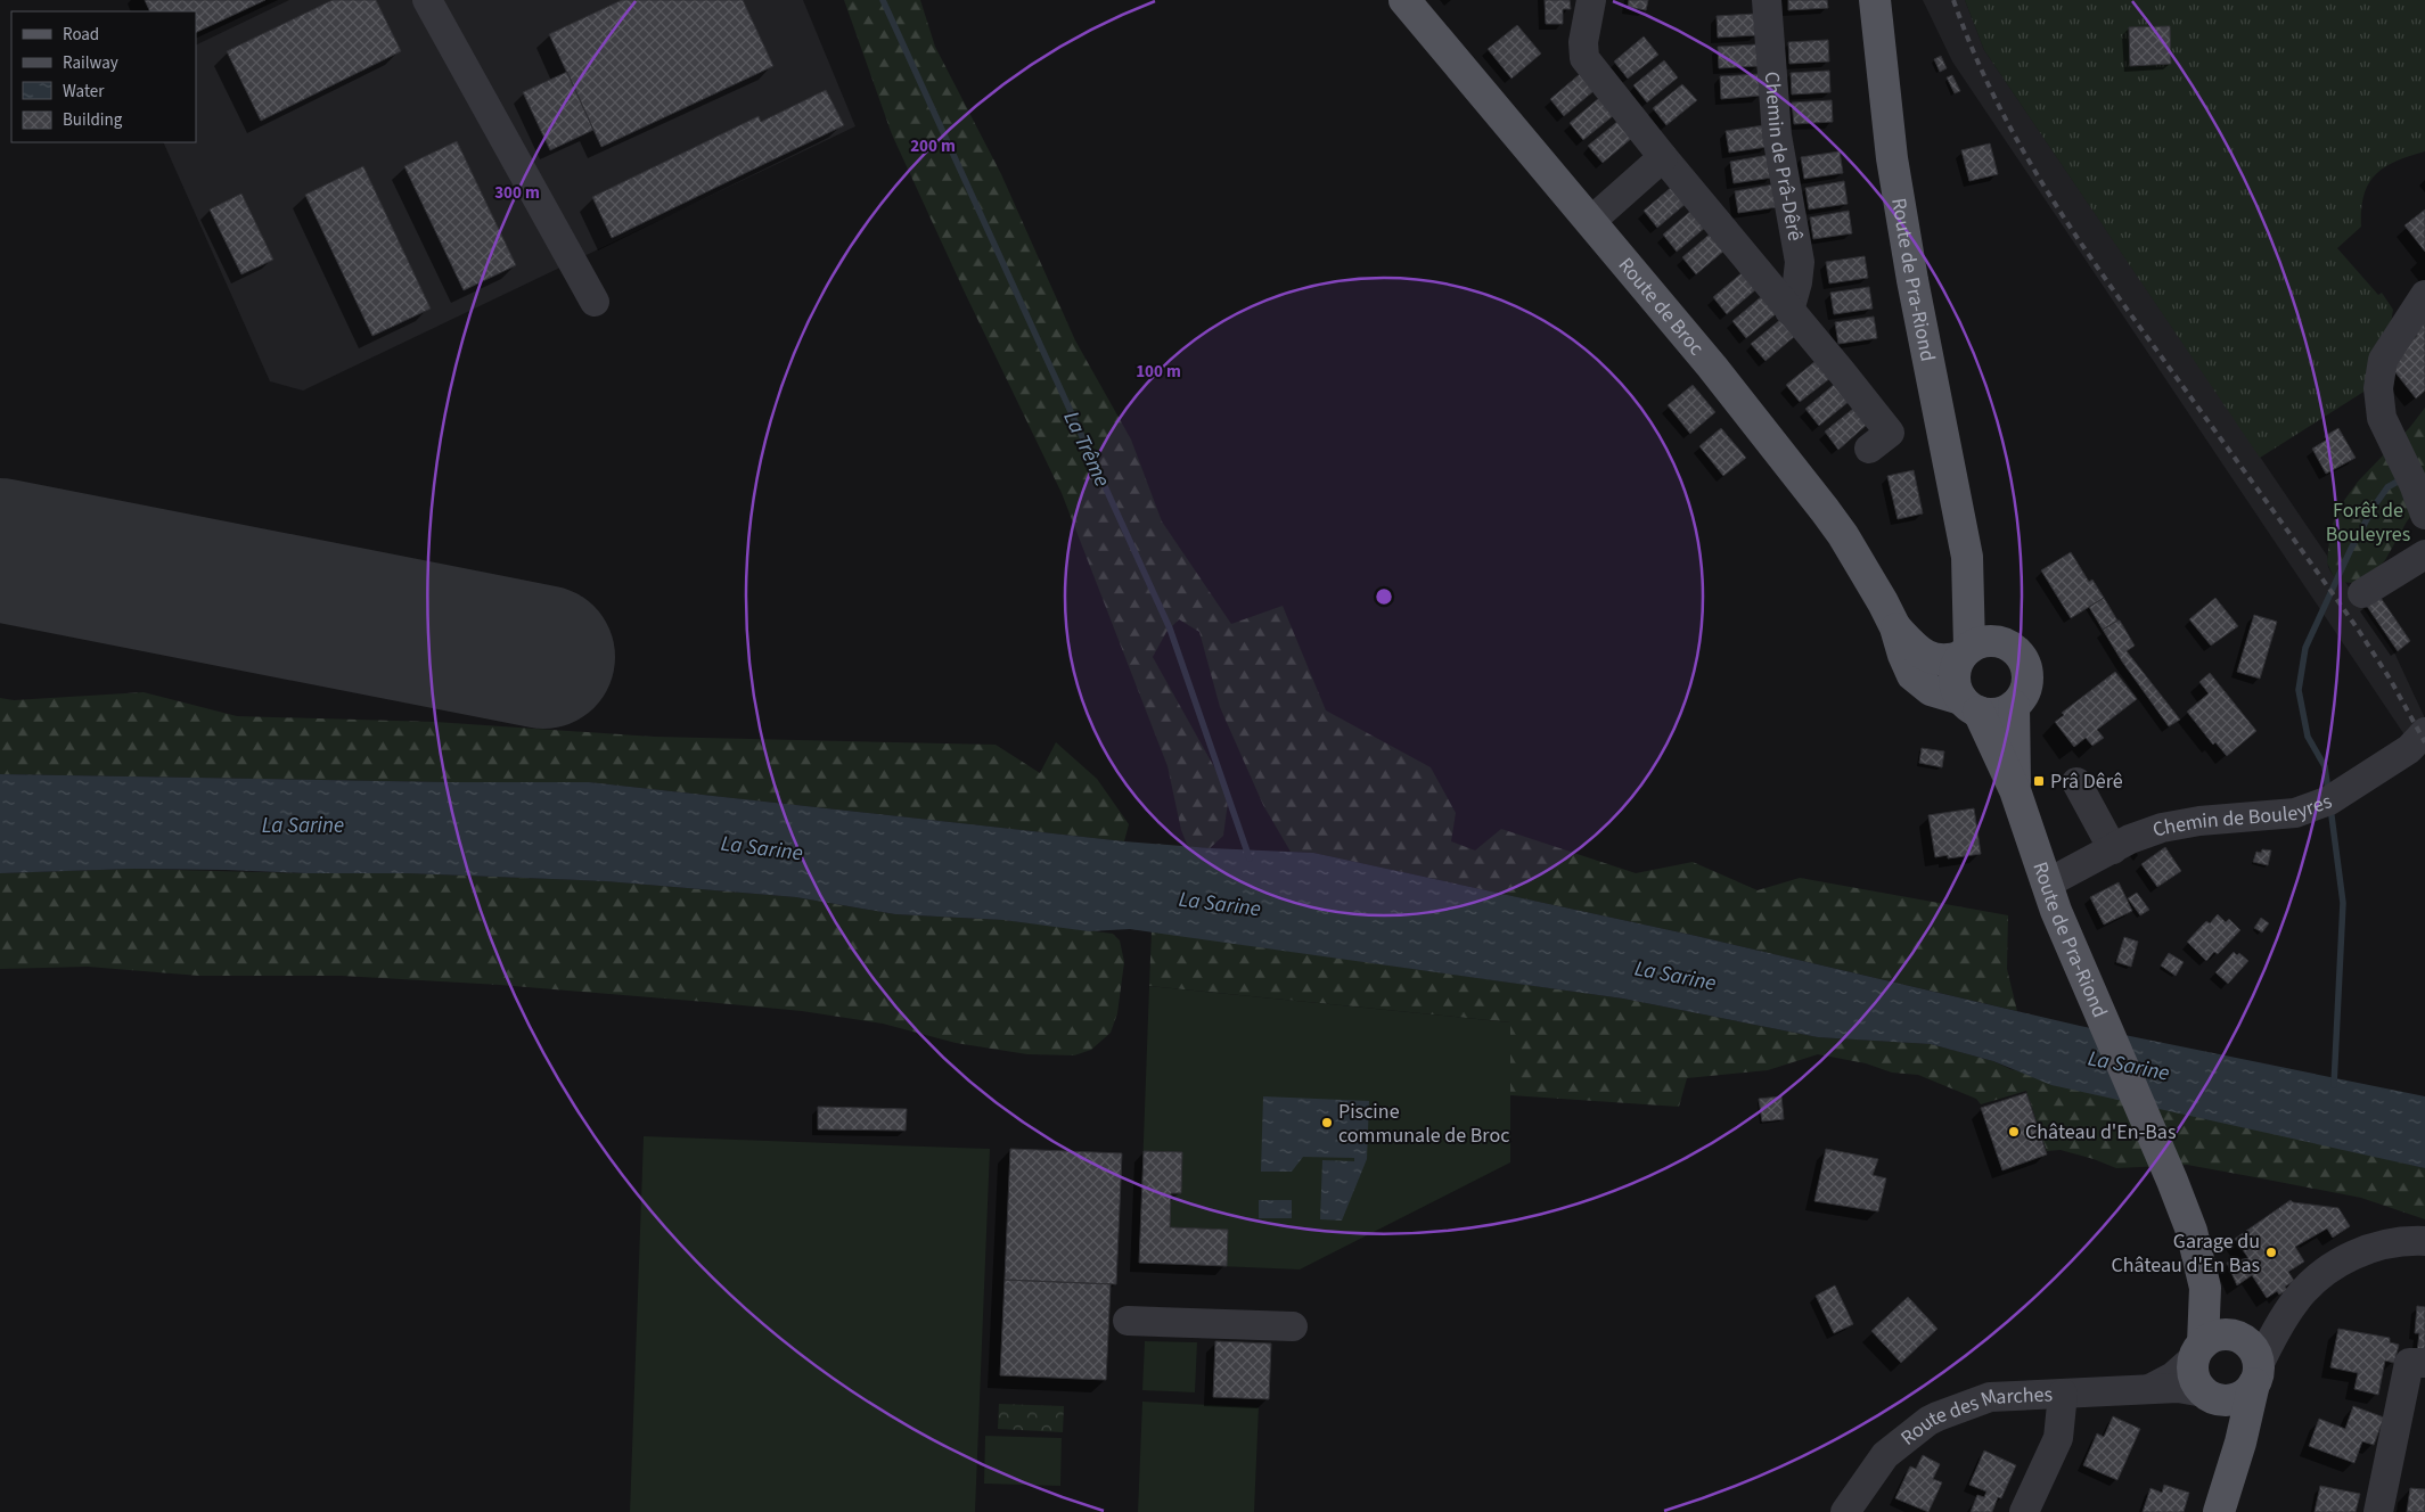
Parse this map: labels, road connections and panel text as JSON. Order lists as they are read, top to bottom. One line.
{"streets":{"main road":["Route de Pra-Riond","Route de Broc"],"street":["Chemin de Prâ-Dêrê","Chemin de Bouleyres","Route des Marches"]},"crossings":[["Route de Pra-Riond","Route de Broc"],["Route de Pra-Riond","Chemin de Bouleyres"]],"water":["La Trême","La Sarine"],"parks":["Forêt de Bouleyres"],"places":{"transit":["Prâ Dêrê"],"other":["Piscine communale de Broc","Château d'En-Bas","Garage du Château d'En Bas"]},"legend":["Road","Railway","Water","Building"],"rings":["200 m","300 m","100 m"]}
